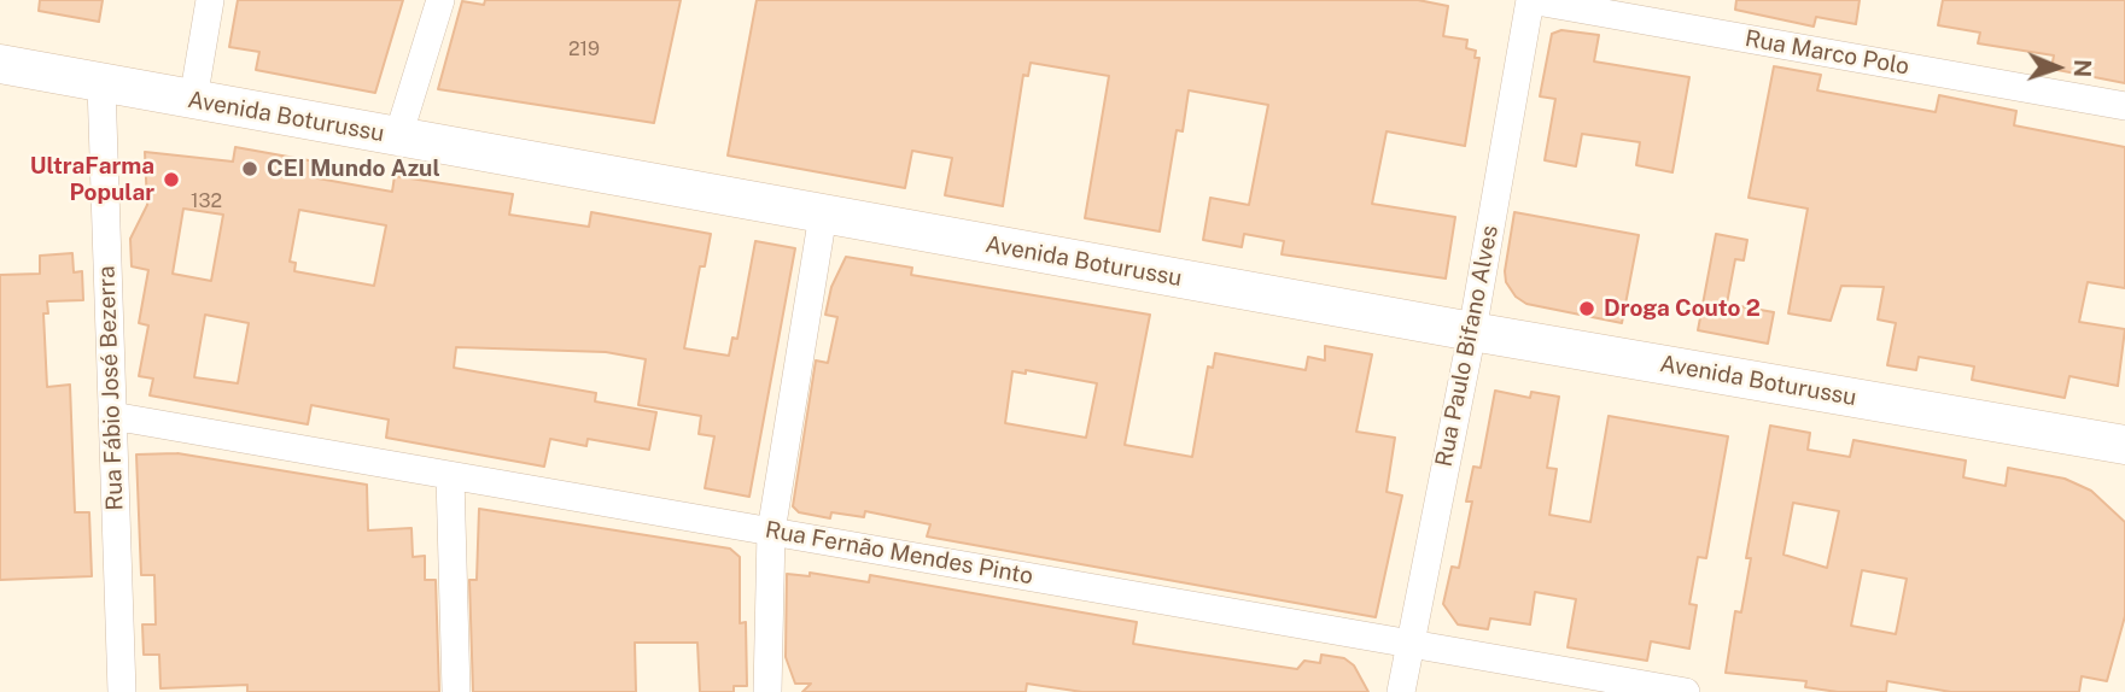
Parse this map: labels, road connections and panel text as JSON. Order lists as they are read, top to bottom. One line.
{"streets":{"main road":["Avenida Boturussu"],"street":["Rua Marco Polo","Rua Paulo Bifano Alves","Rua Fábio José Bezerra","Rua Fernão Mendes Pinto"]},"crossings":[["Rua Marco Polo","Rua Paulo Bifano Alves"],["Avenida Boturussu","Rua Paulo Bifano Alves"],["Avenida Boturussu","Rua Fábio José Bezerra"],["Rua Paulo Bifano Alves","Rua Fernão Mendes Pinto"],["Rua Fábio José Bezerra","Rua Fernão Mendes Pinto"]],"places":["CEI Mundo Azul","UltraFarma Popular","Droga Couto 2"],"house_numbers":["219","132"],"north":"right"}
